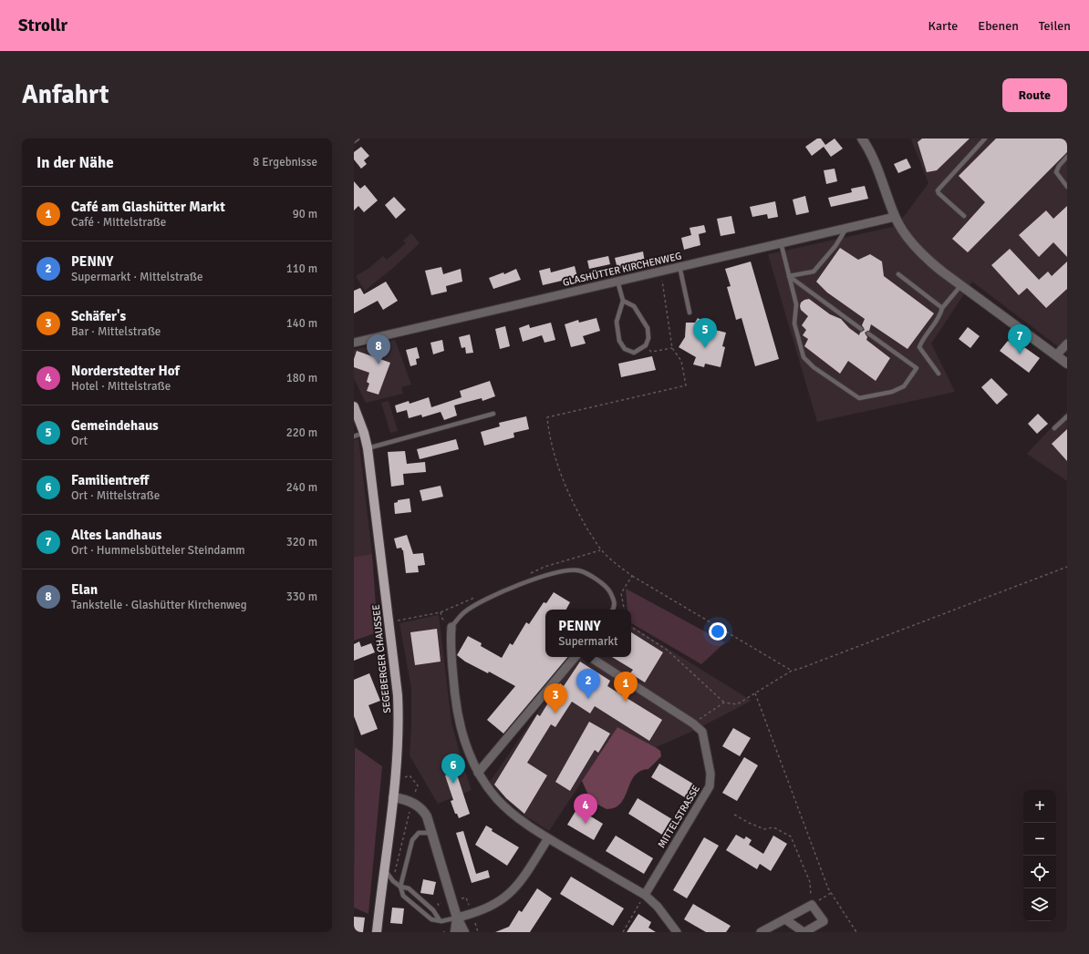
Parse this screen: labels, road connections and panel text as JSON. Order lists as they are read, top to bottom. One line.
{"streets":{"main road":["SEGEBERGER CHAUSSEE"],"street":["GLASHÜTTER KIRCHENWEG","MITTELSTRASSE"]},"page":{"header":"Strollr","nav":["Karte","Ebenen","Teilen"],"buttons":"Route","title":"Anfahrt","heading":["In der Nähe","8 Ergebnisse"],"list":[{"mark":"1","name":"Café am Glashütter Markt","note":"Café · Mittelstraße","value":"90 m"},{"mark":"2","name":"PENNY","note":"Supermarkt · Mittelstraße","value":"110 m"},{"mark":"3","name":"Schäfer's","note":"Bar · Mittelstraße","value":"140 m"},{"mark":"4","name":"Norderstedter Hof","note":"Hotel · Mittelstraße","value":"180 m"},{"mark":"5","name":"Gemeindehaus","note":"Ort","value":"220 m"},{"mark":"6","name":"Familientreff","note":"Ort · Mittelstraße","value":"240 m"},{"mark":"7","name":"Altes Landhaus","note":"Ort · Hummelsbütteler Steindamm","value":"320 m"},{"mark":"8","name":"Elan","note":"Tankstelle · Glashütter Kirchenweg","value":"330 m"}],"pins":["5","7","8","2","1","3","6","4"],"popup":["PENNY","Supermarkt"],"map_buttons":["+","−"]}}
